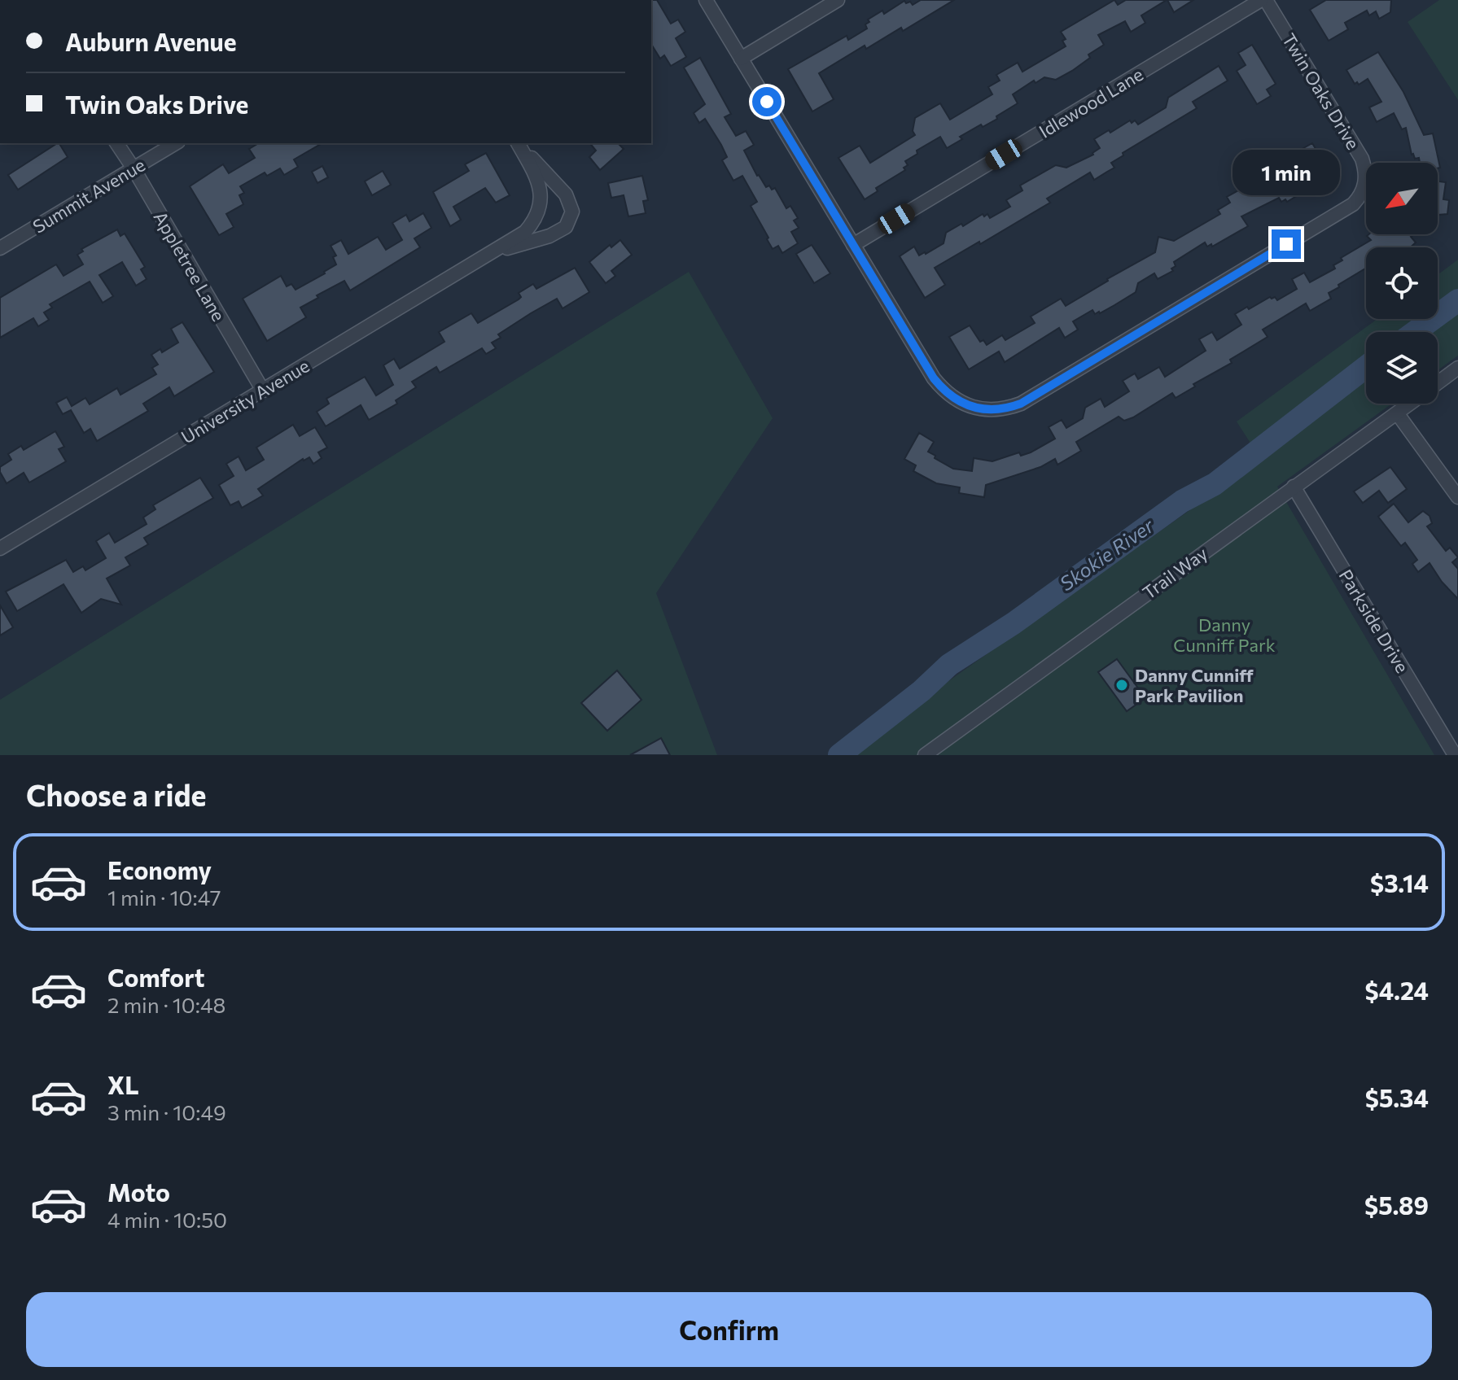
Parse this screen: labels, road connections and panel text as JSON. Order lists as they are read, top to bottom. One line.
{"streets":{"street":["Twin Oaks Drive","Idlewood Lane","Summit Avenue","Appletree Lane","University Avenue","Trail Way","Parkside Drive"]},"crossings":[["Twin Oaks Drive","Idlewood Lane"],["Summit Avenue","Appletree Lane"],["Appletree Lane","University Avenue"],["Trail Way","Parkside Drive"]],"water":["Skokie River"],"parks":["Danny Cunniff Park"],"places":["Danny Cunniff Park Pavilion"],"north":"bottom left","page":{"banner":["Auburn Avenue","Twin Oaks Drive"],"bubble":"1 min","heading":"Choose a ride","list":[{"name":"Economy","note":"1 min · 10:47","value":"$3.14"},{"name":"Comfort","note":"2 min · 10:48","value":"$4.24"},{"name":"XL","note":"3 min · 10:49","value":"$5.34"},{"name":"Moto","note":"4 min · 10:50","value":"$5.89"}],"buttons":"Confirm"}}
